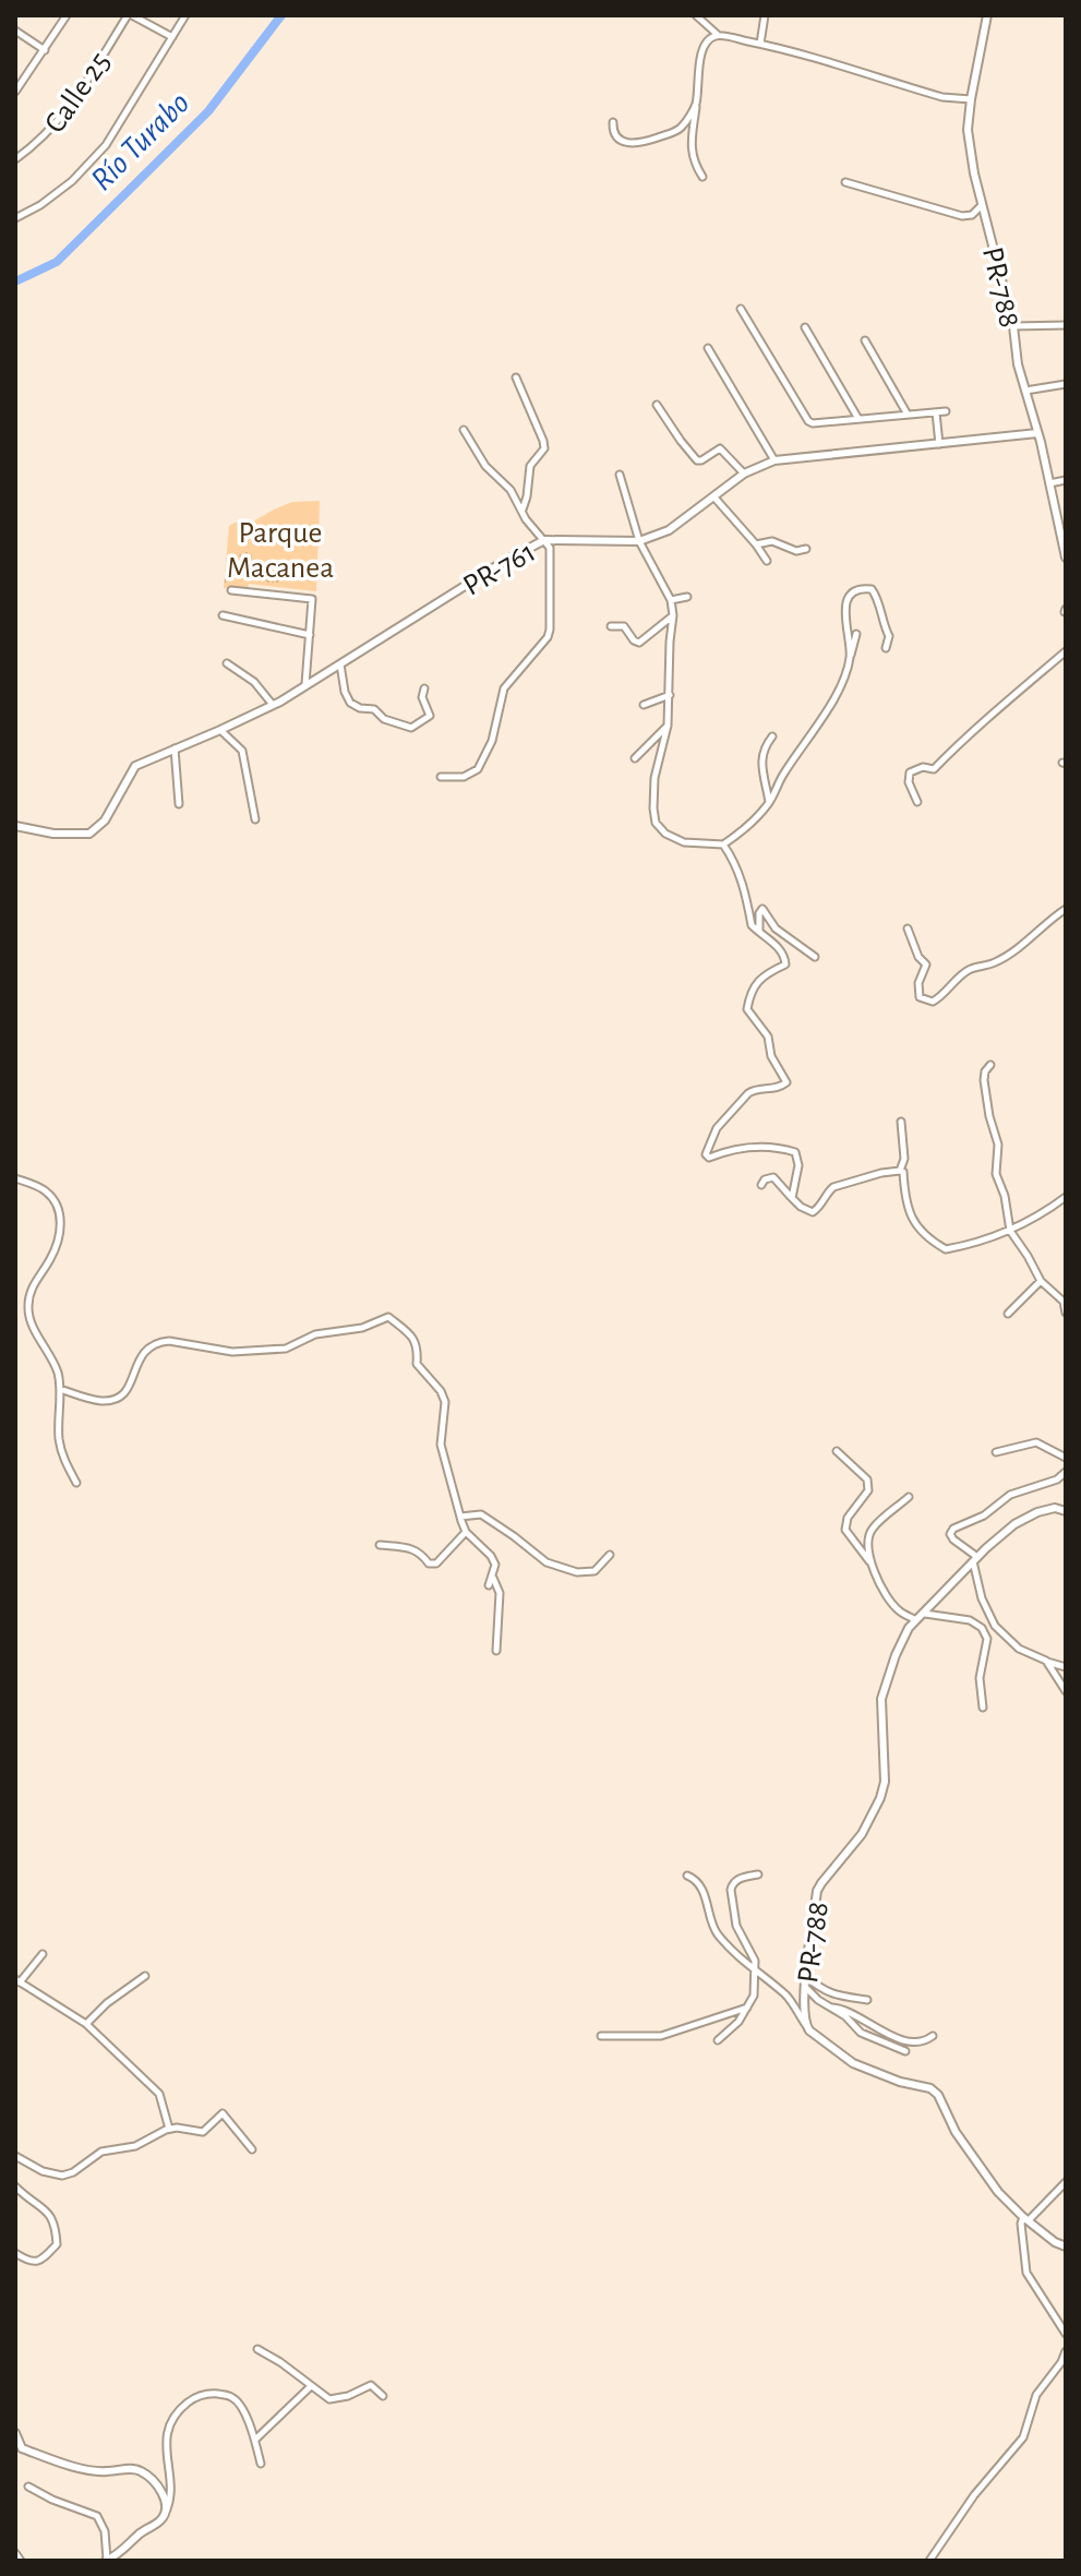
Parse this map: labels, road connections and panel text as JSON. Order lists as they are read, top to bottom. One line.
{"streets":{"street":["Calle 25","PR-788","PR-761"]},"crossings":[["PR-788","PR-761"]],"water":["Río Turabo"],"parks":["Parque Macanea"]}
